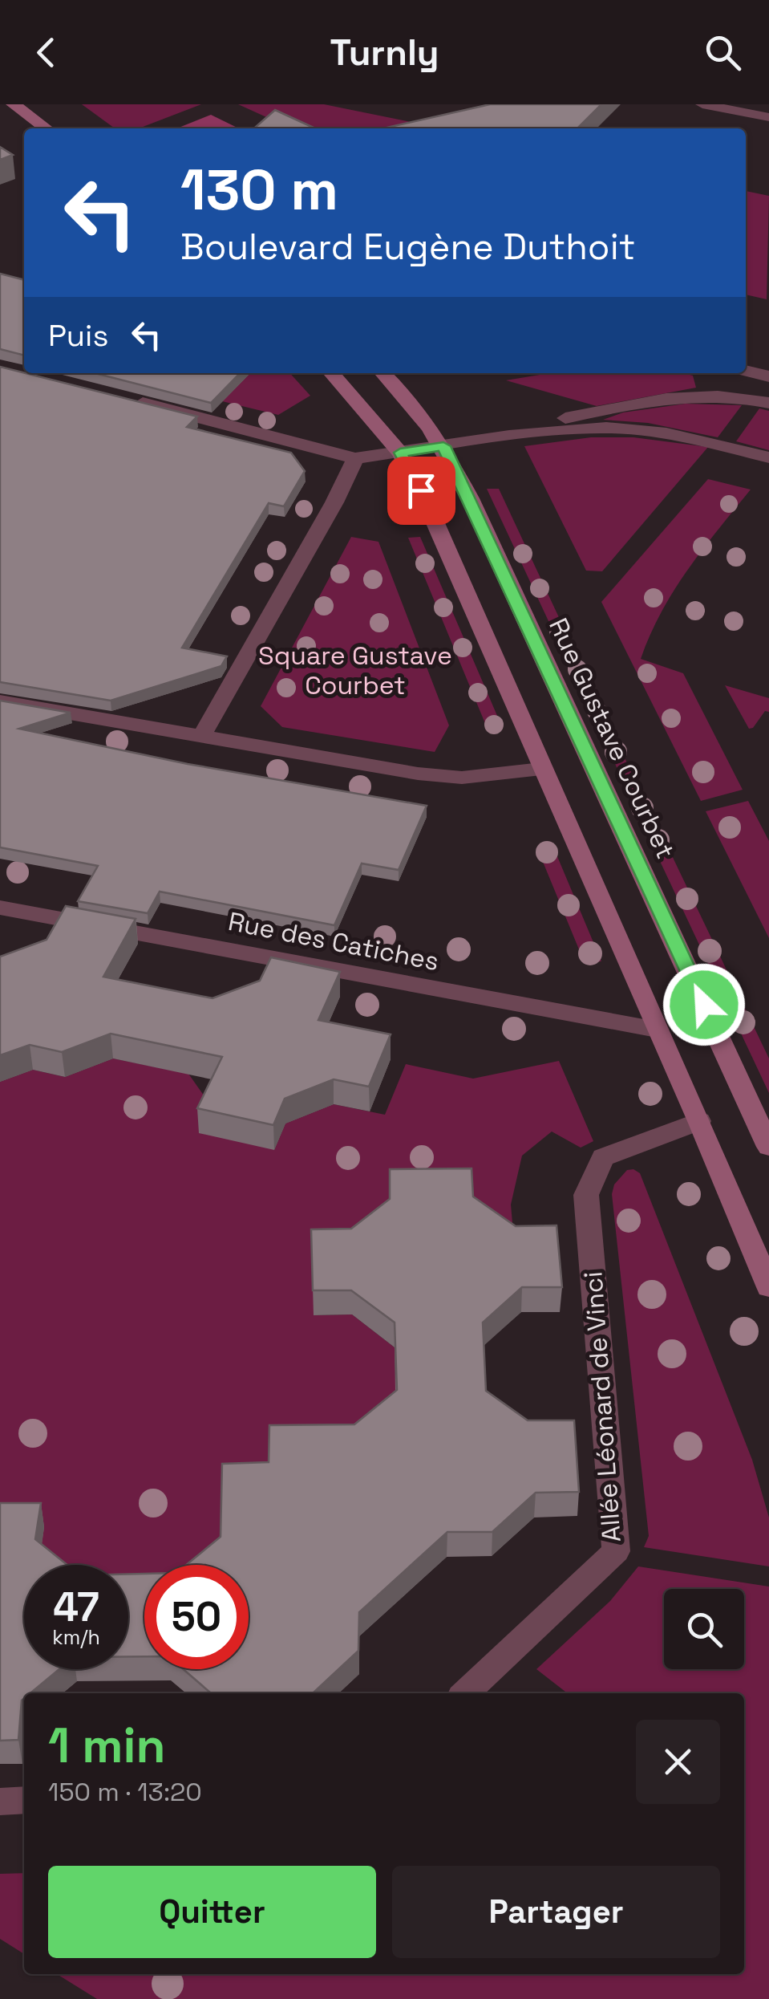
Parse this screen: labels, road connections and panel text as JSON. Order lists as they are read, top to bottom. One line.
{"streets":{"main road":["Rue Gustave Courbet"],"street":["Rue des Catiches","Allée Léonard de Vinci"]},"parks":["Square Gustave Courbet"],"page":{"header":"Turnly","turn":["130 m","Boulevard Eugène Duthoit"],"then":"Puis","speed":"47 km/h","limit":"50","heading":["1 min","150 m · 13:20"],"buttons":["Quitter","Partager"]}}
